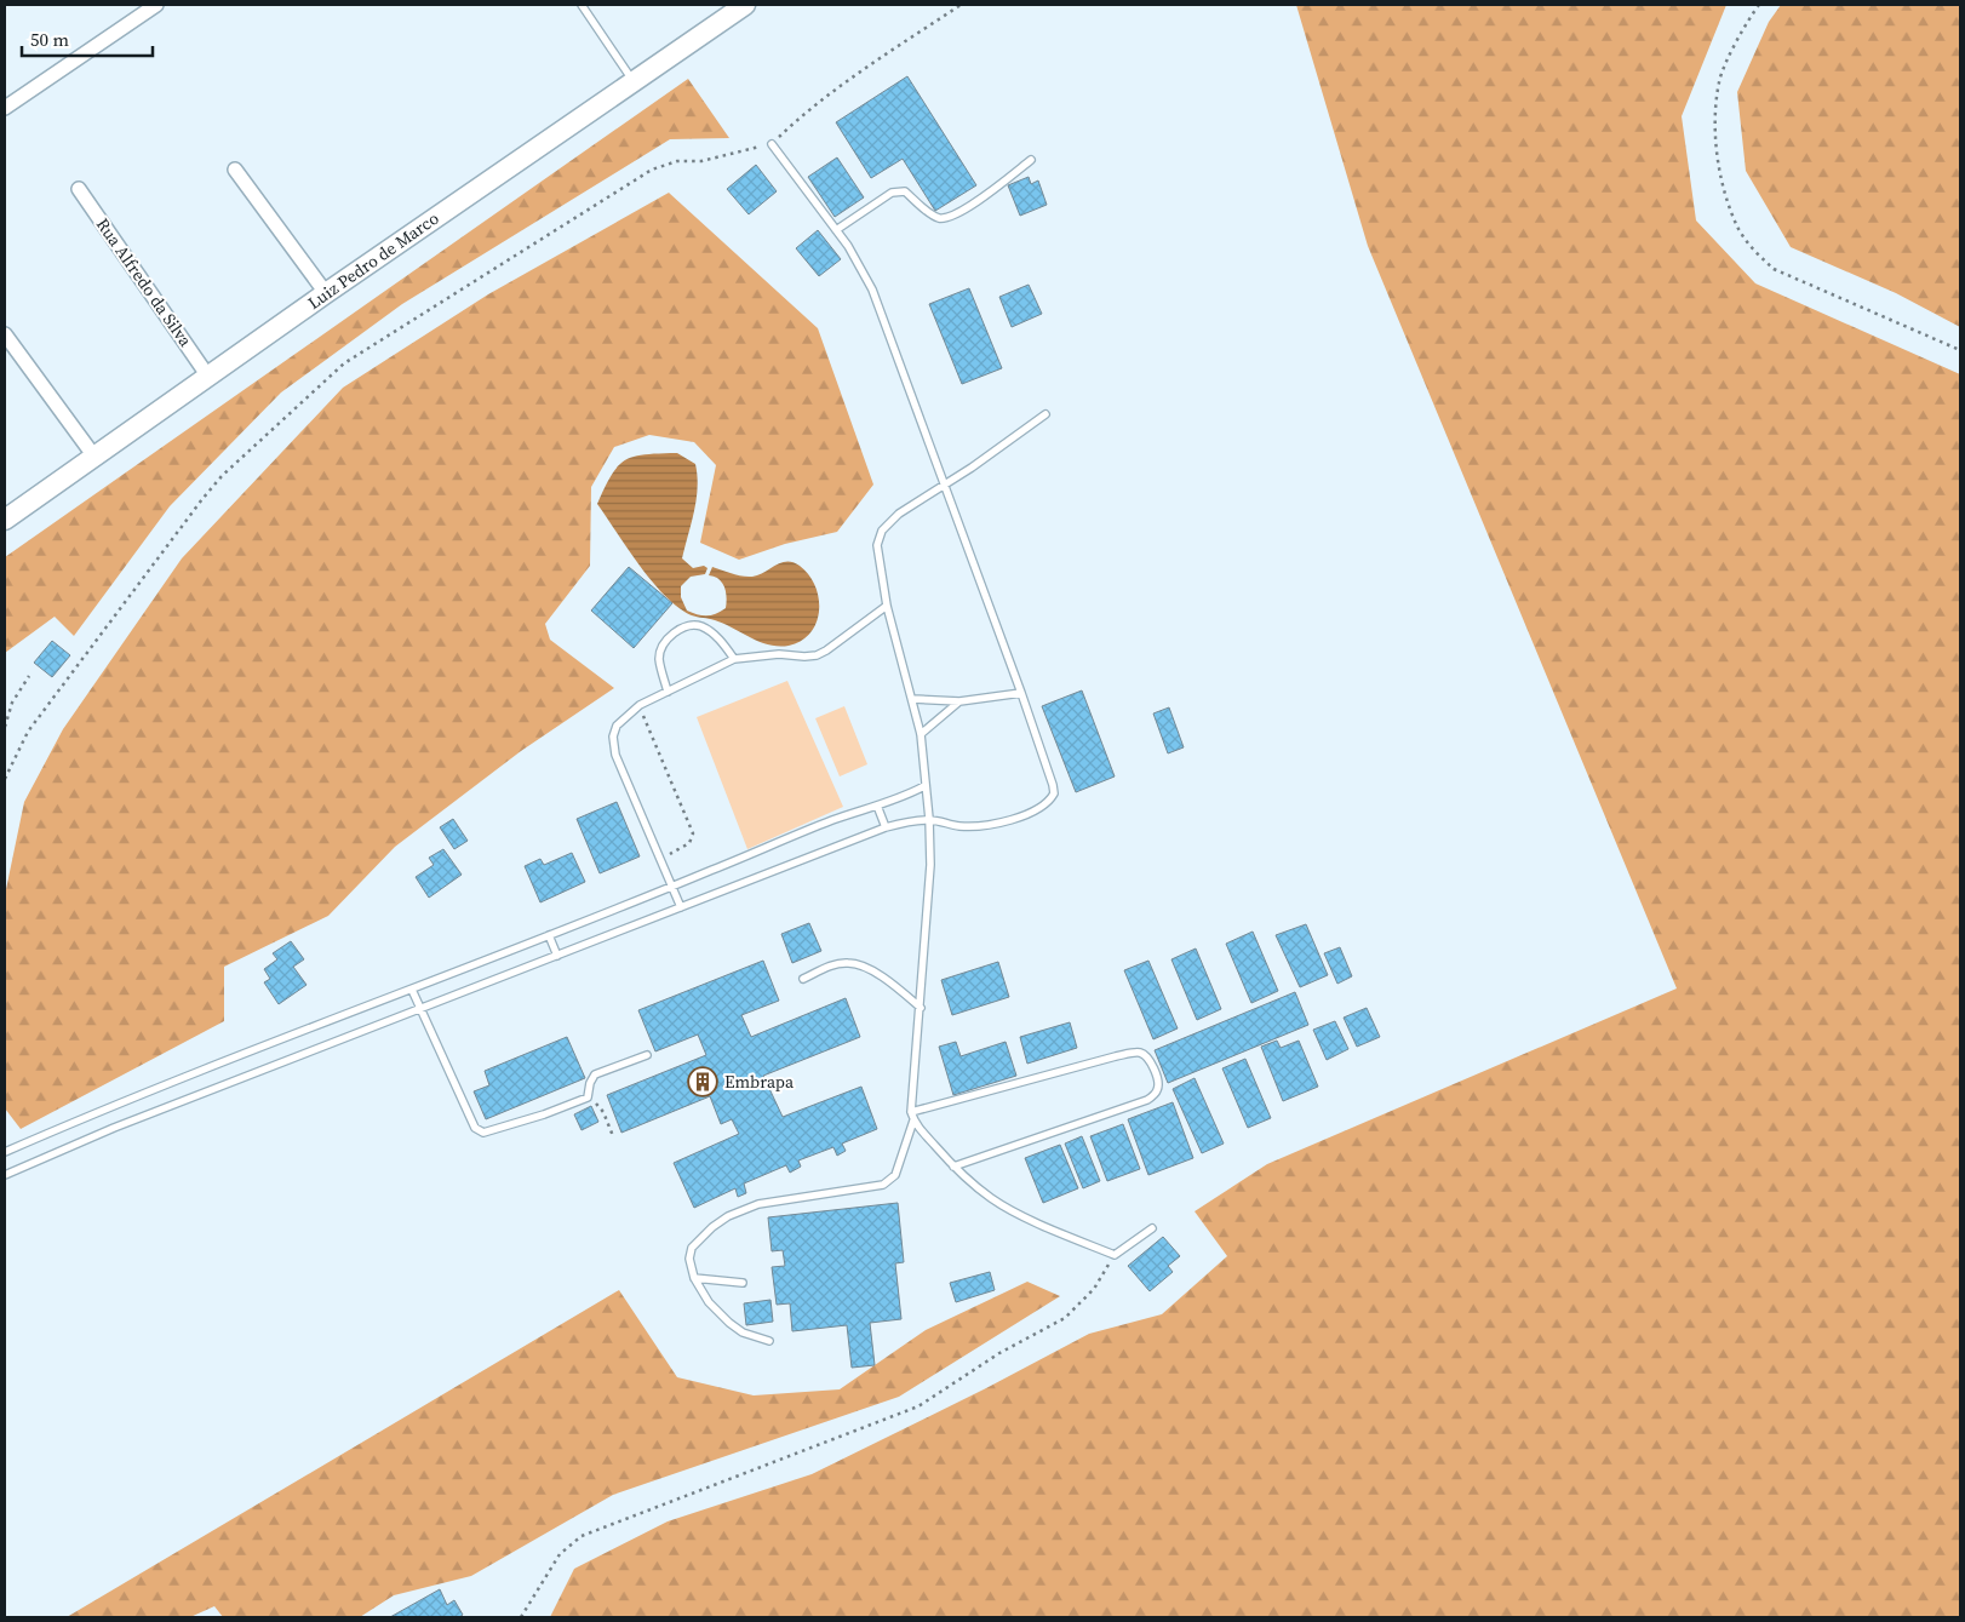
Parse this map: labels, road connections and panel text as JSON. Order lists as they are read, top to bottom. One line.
{"streets":{"main road":["Luiz Pedro de Marco"],"street":["Rua Alfredo da Silva"]},"crossings":[["Luiz Pedro de Marco","Rua Alfredo da Silva"]],"places":{"building":["Embrapa"]},"scale_bar":"50 m"}
